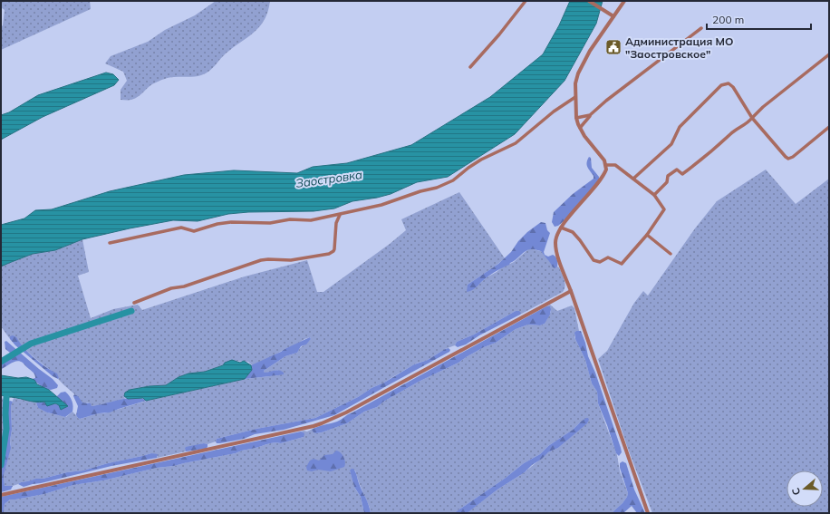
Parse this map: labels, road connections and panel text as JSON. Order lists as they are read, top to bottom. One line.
{"water":["Заостровка"],"places":{"public building":["Администрация МО \"Заостровское\""]},"scale_bar":"200 m","north":"left"}
